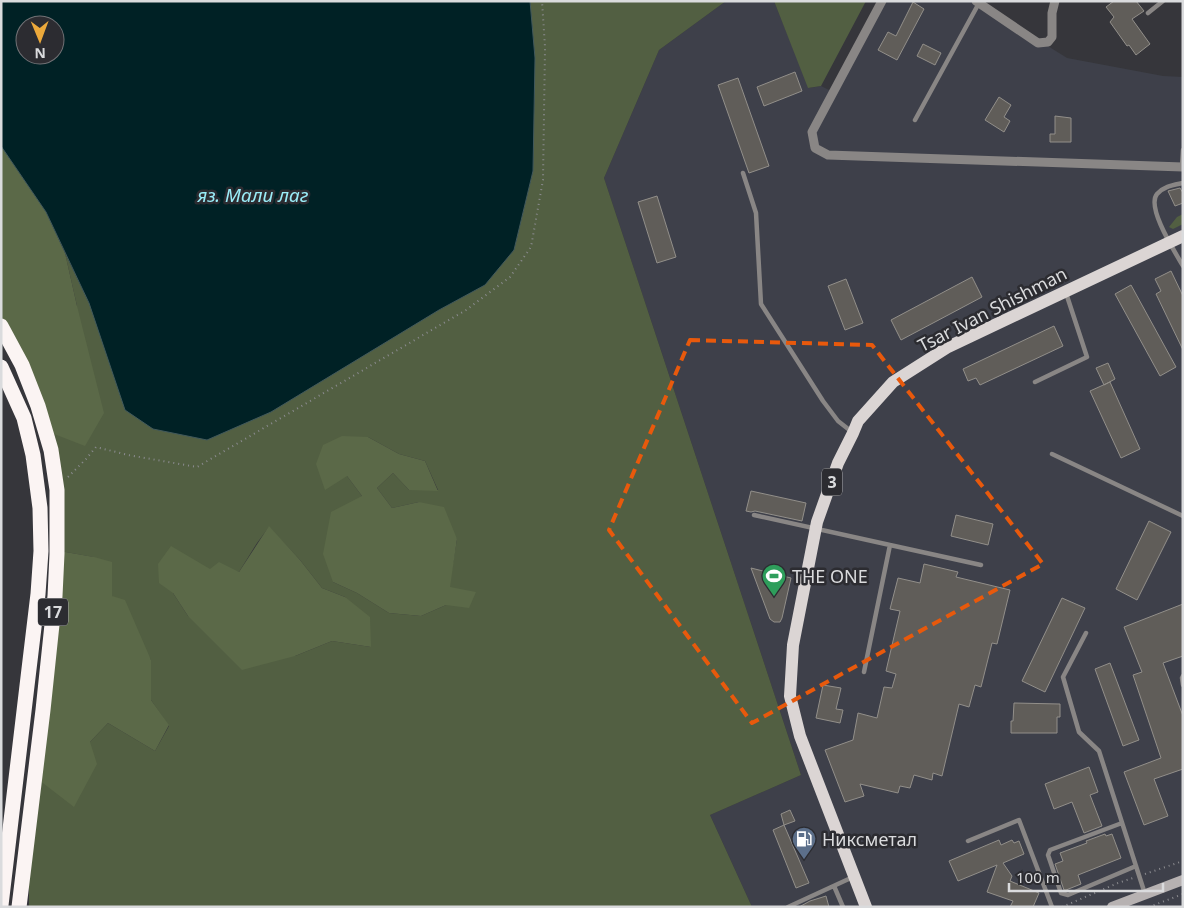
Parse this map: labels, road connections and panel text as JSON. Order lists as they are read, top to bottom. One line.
{"streets":{"highway":["17"],"main road":["Tsar Ivan Shishman","3"]},"water":["яз. Мали лаг"],"places":{"sports":["THE ONE"],"fuel station":["Никсметал"]},"scale_bar":"100 m","north":"bottom"}
